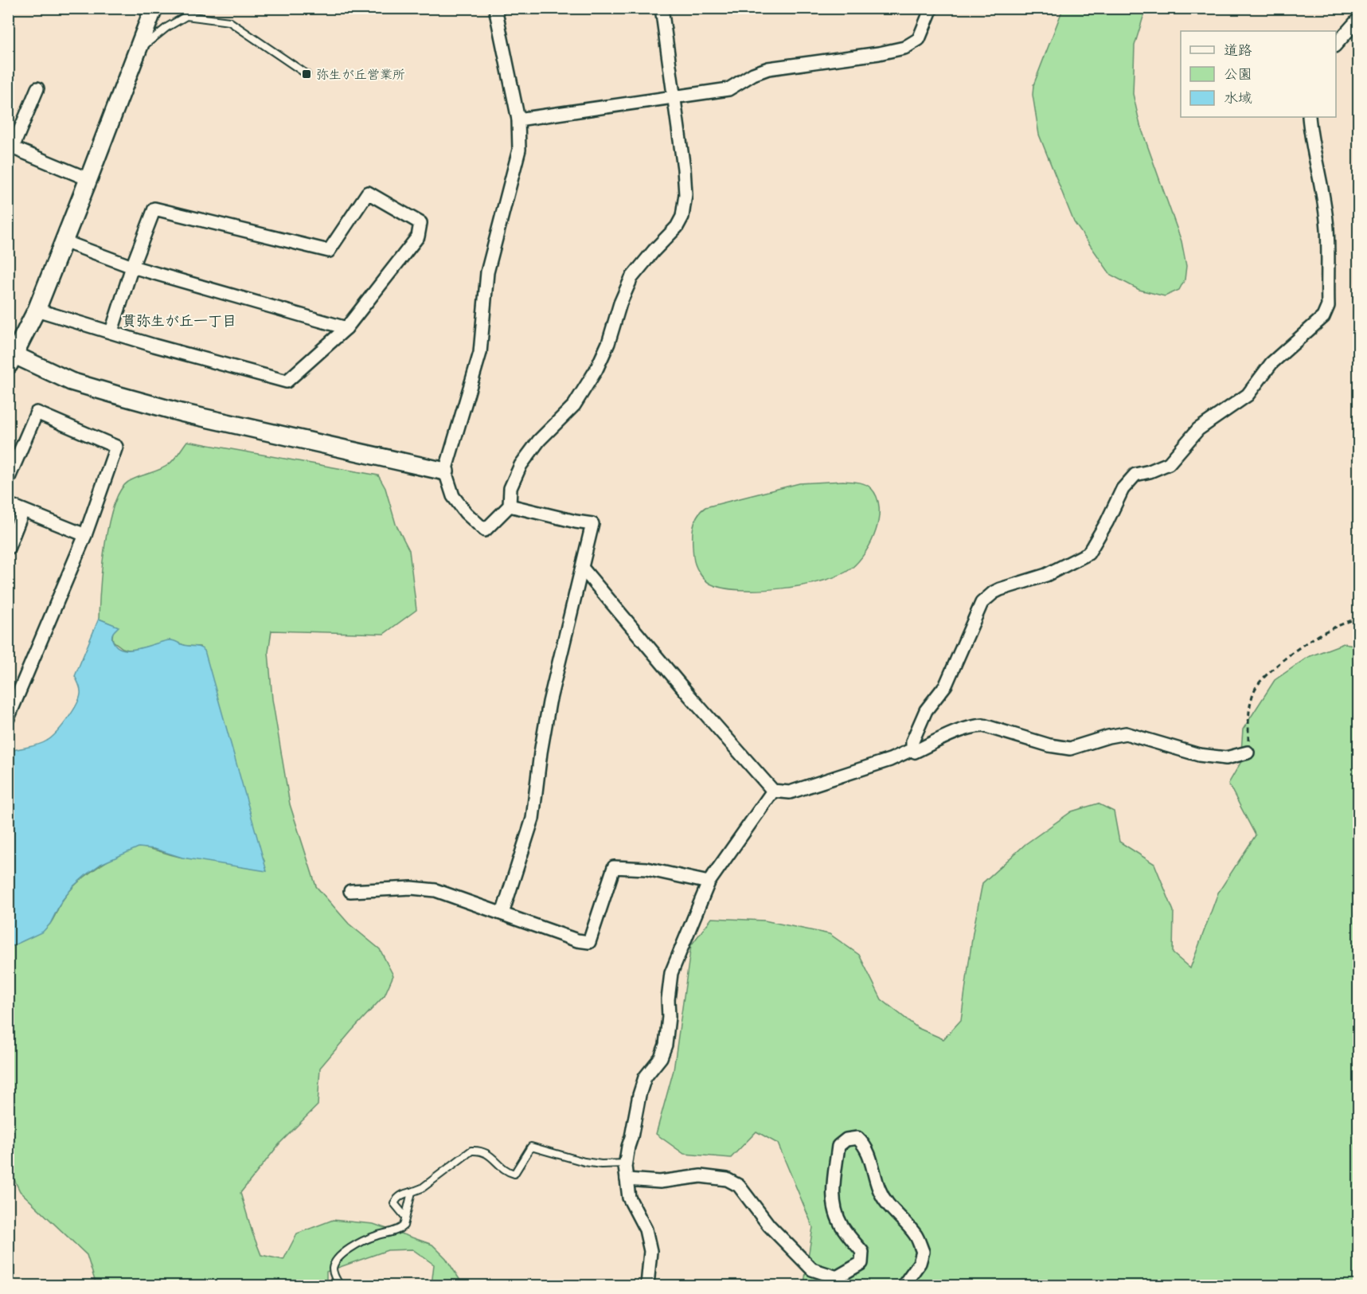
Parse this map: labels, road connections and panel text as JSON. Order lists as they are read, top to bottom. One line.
{"districts":["貫弥生が丘一丁目"],"places":{"transit":["弥生が丘営業所"]},"legend":["道路","公園","水域"]}
